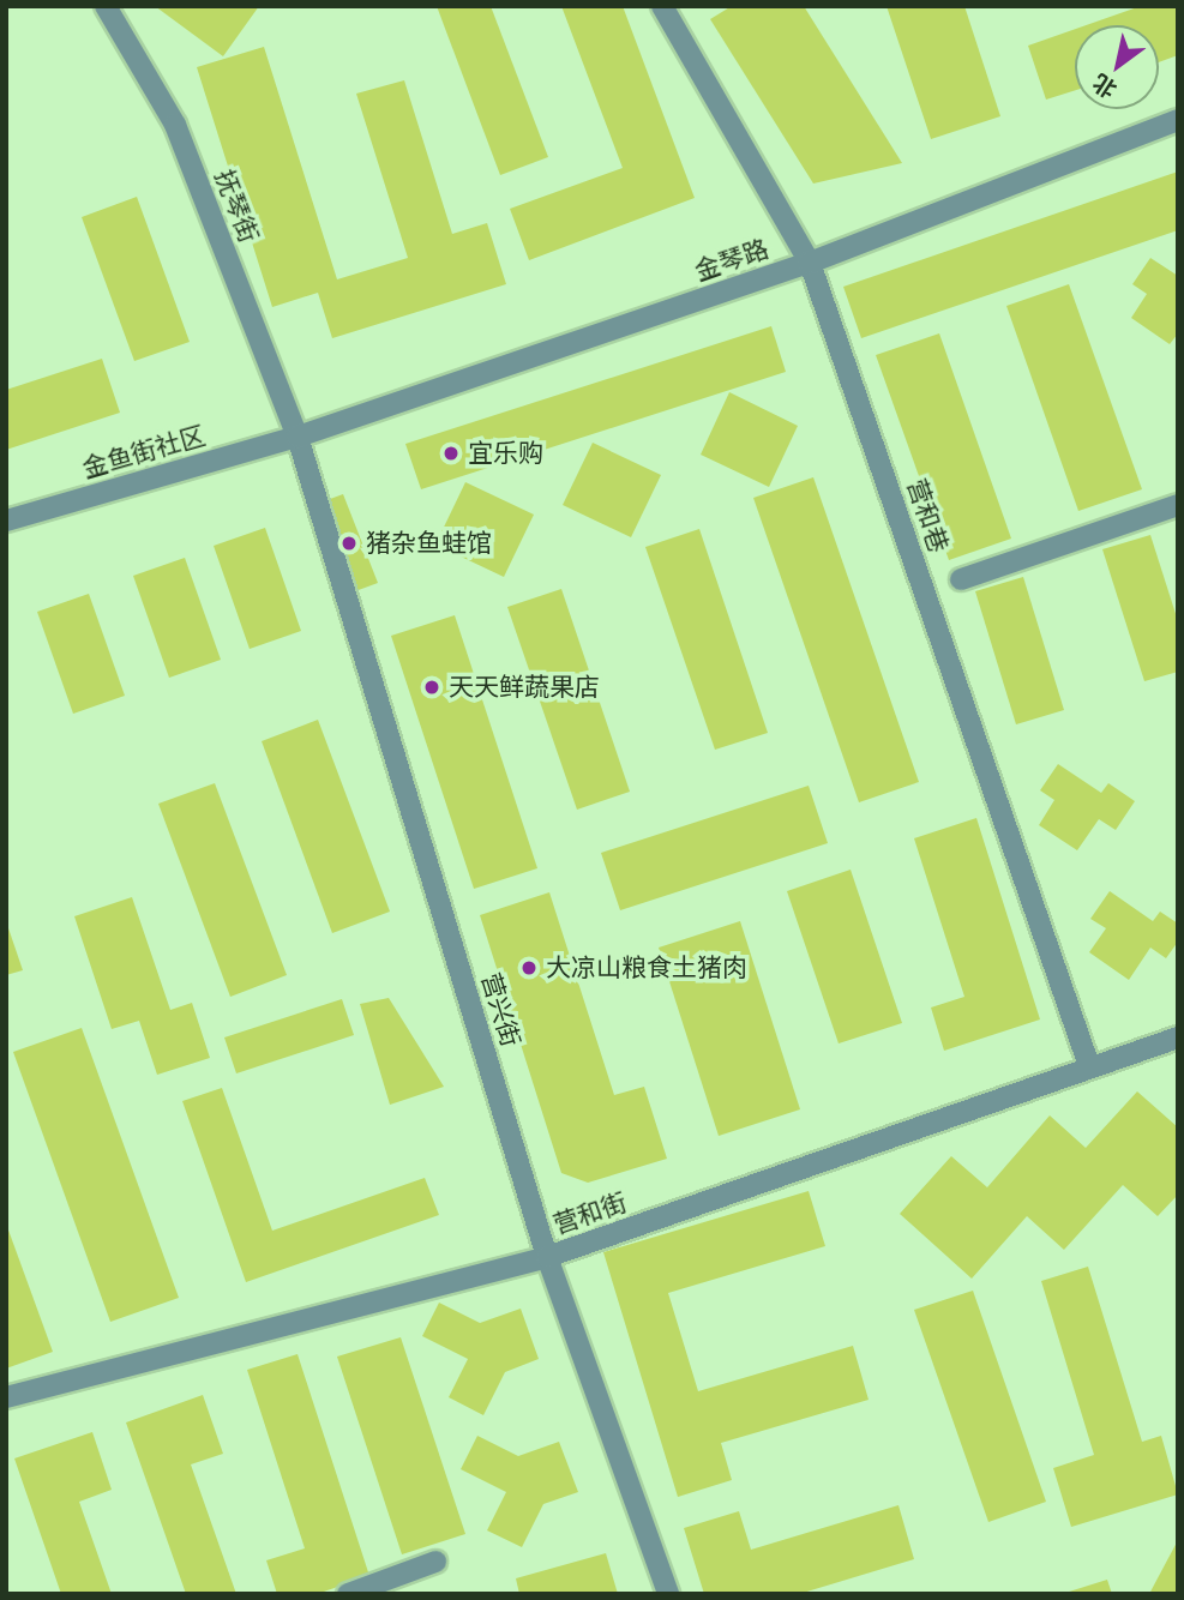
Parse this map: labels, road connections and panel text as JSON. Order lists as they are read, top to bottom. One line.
{"streets":{"street":["抚琴街","金琴路","金鱼街社区","营和巷","营兴街","营和街"]},"crossings":[["抚琴街","金琴路"],["抚琴街","金鱼街社区"],["抚琴街","营兴街"],["金琴路","金鱼街社区"],["金琴路","营和巷"],["金琴路","营兴街"],["金鱼街社区","营兴街"],["营和巷","营和街"],["营兴街","营和街"]],"places":["宜乐购","猪杂鱼蛙馆","天天鲜蔬果店","大凉山粮食土猪肉"],"north":"bottom left"}
